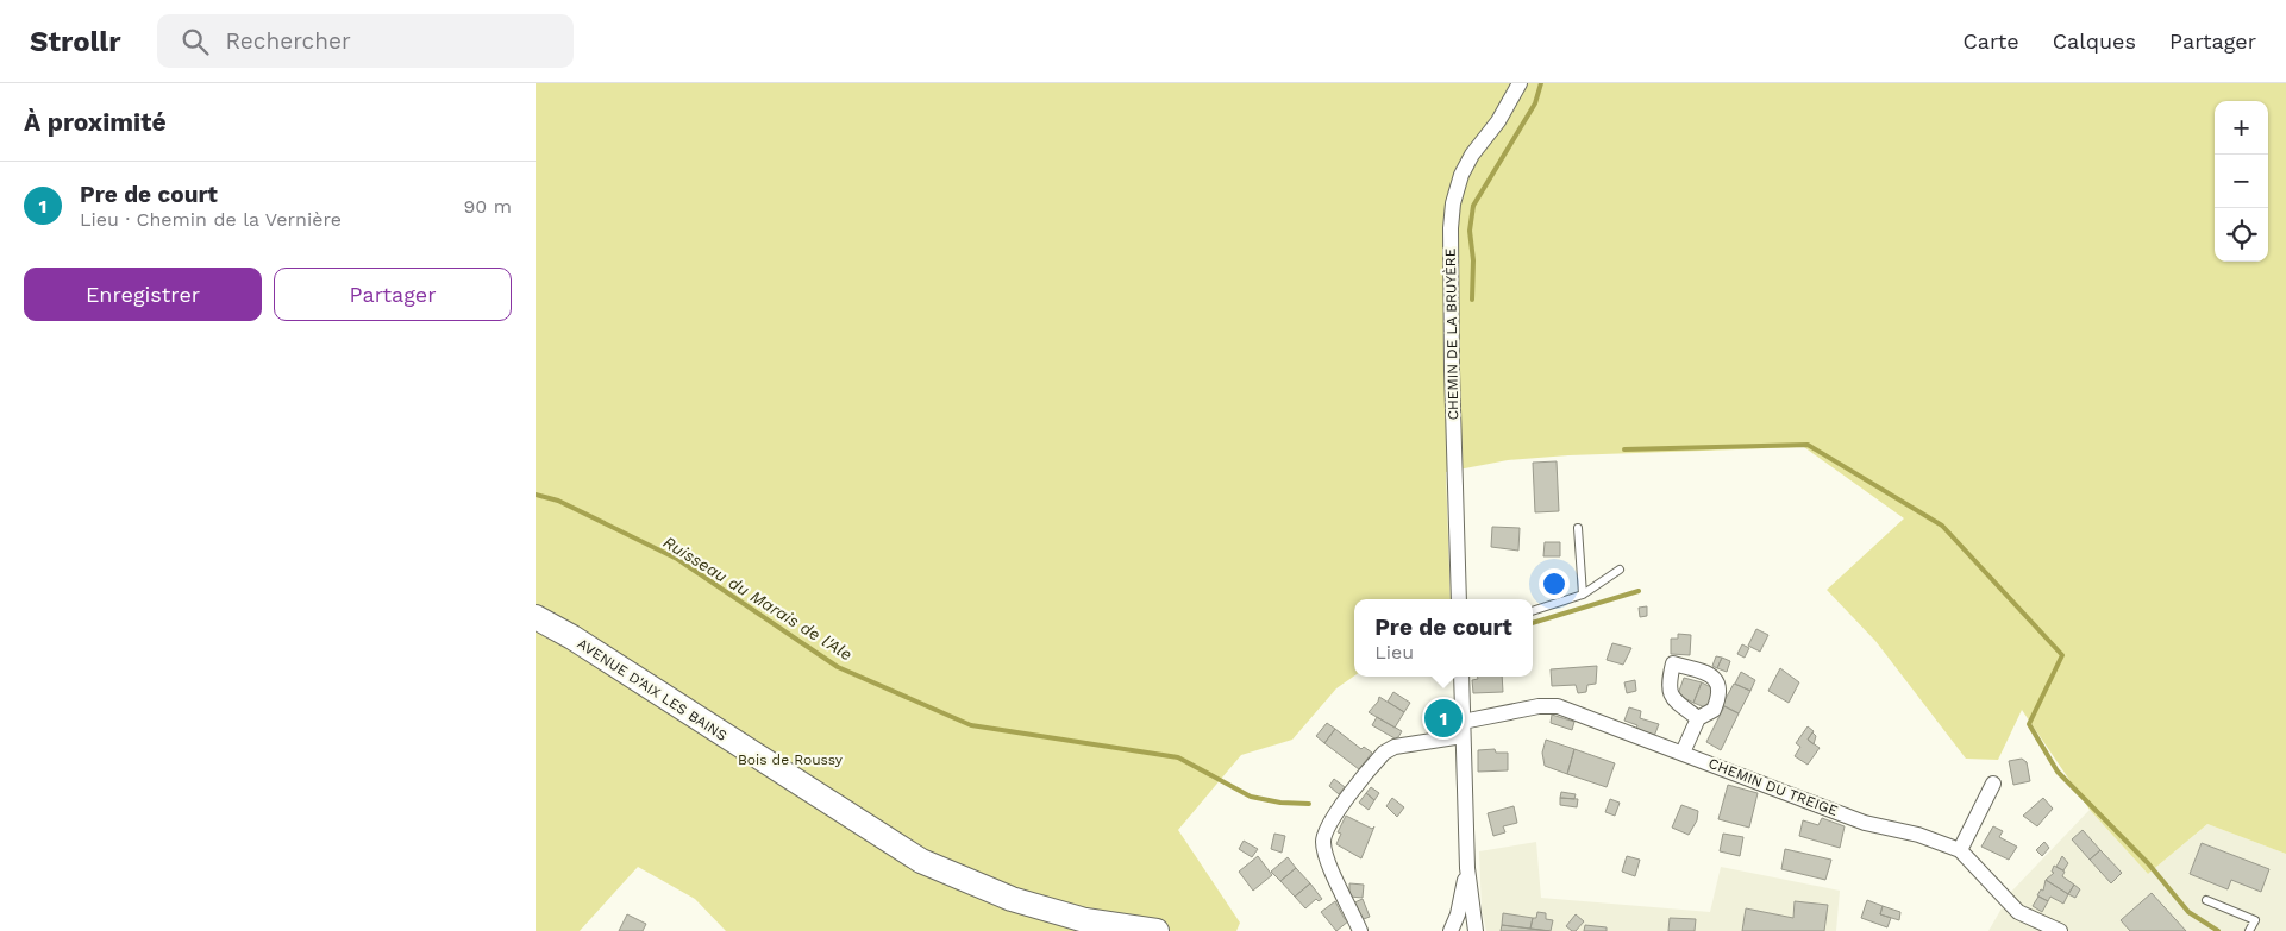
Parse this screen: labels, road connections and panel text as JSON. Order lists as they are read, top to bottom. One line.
{"streets":{"main road":["AVENUE D'AIX LES BAINS"],"street":["CHEMIN DE LA BRUYÈRE","CHEMIN DU TREIGE"]},"water":["Ruisseau du Marais de l'Ale"],"parks":["Bois de Roussy"],"page":{"header":"Strollr","search":"Rechercher","nav":["Carte","Calques","Partager"],"heading":"À proximité","map_buttons":["+","−"],"list":[{"mark":"1","name":"Pre de court","note":"Lieu · Chemin de la Vernière","value":"90 m"}],"buttons":["Enregistrer","Partager"],"popup":["Pre de court","Lieu"],"pins":"1"}}
